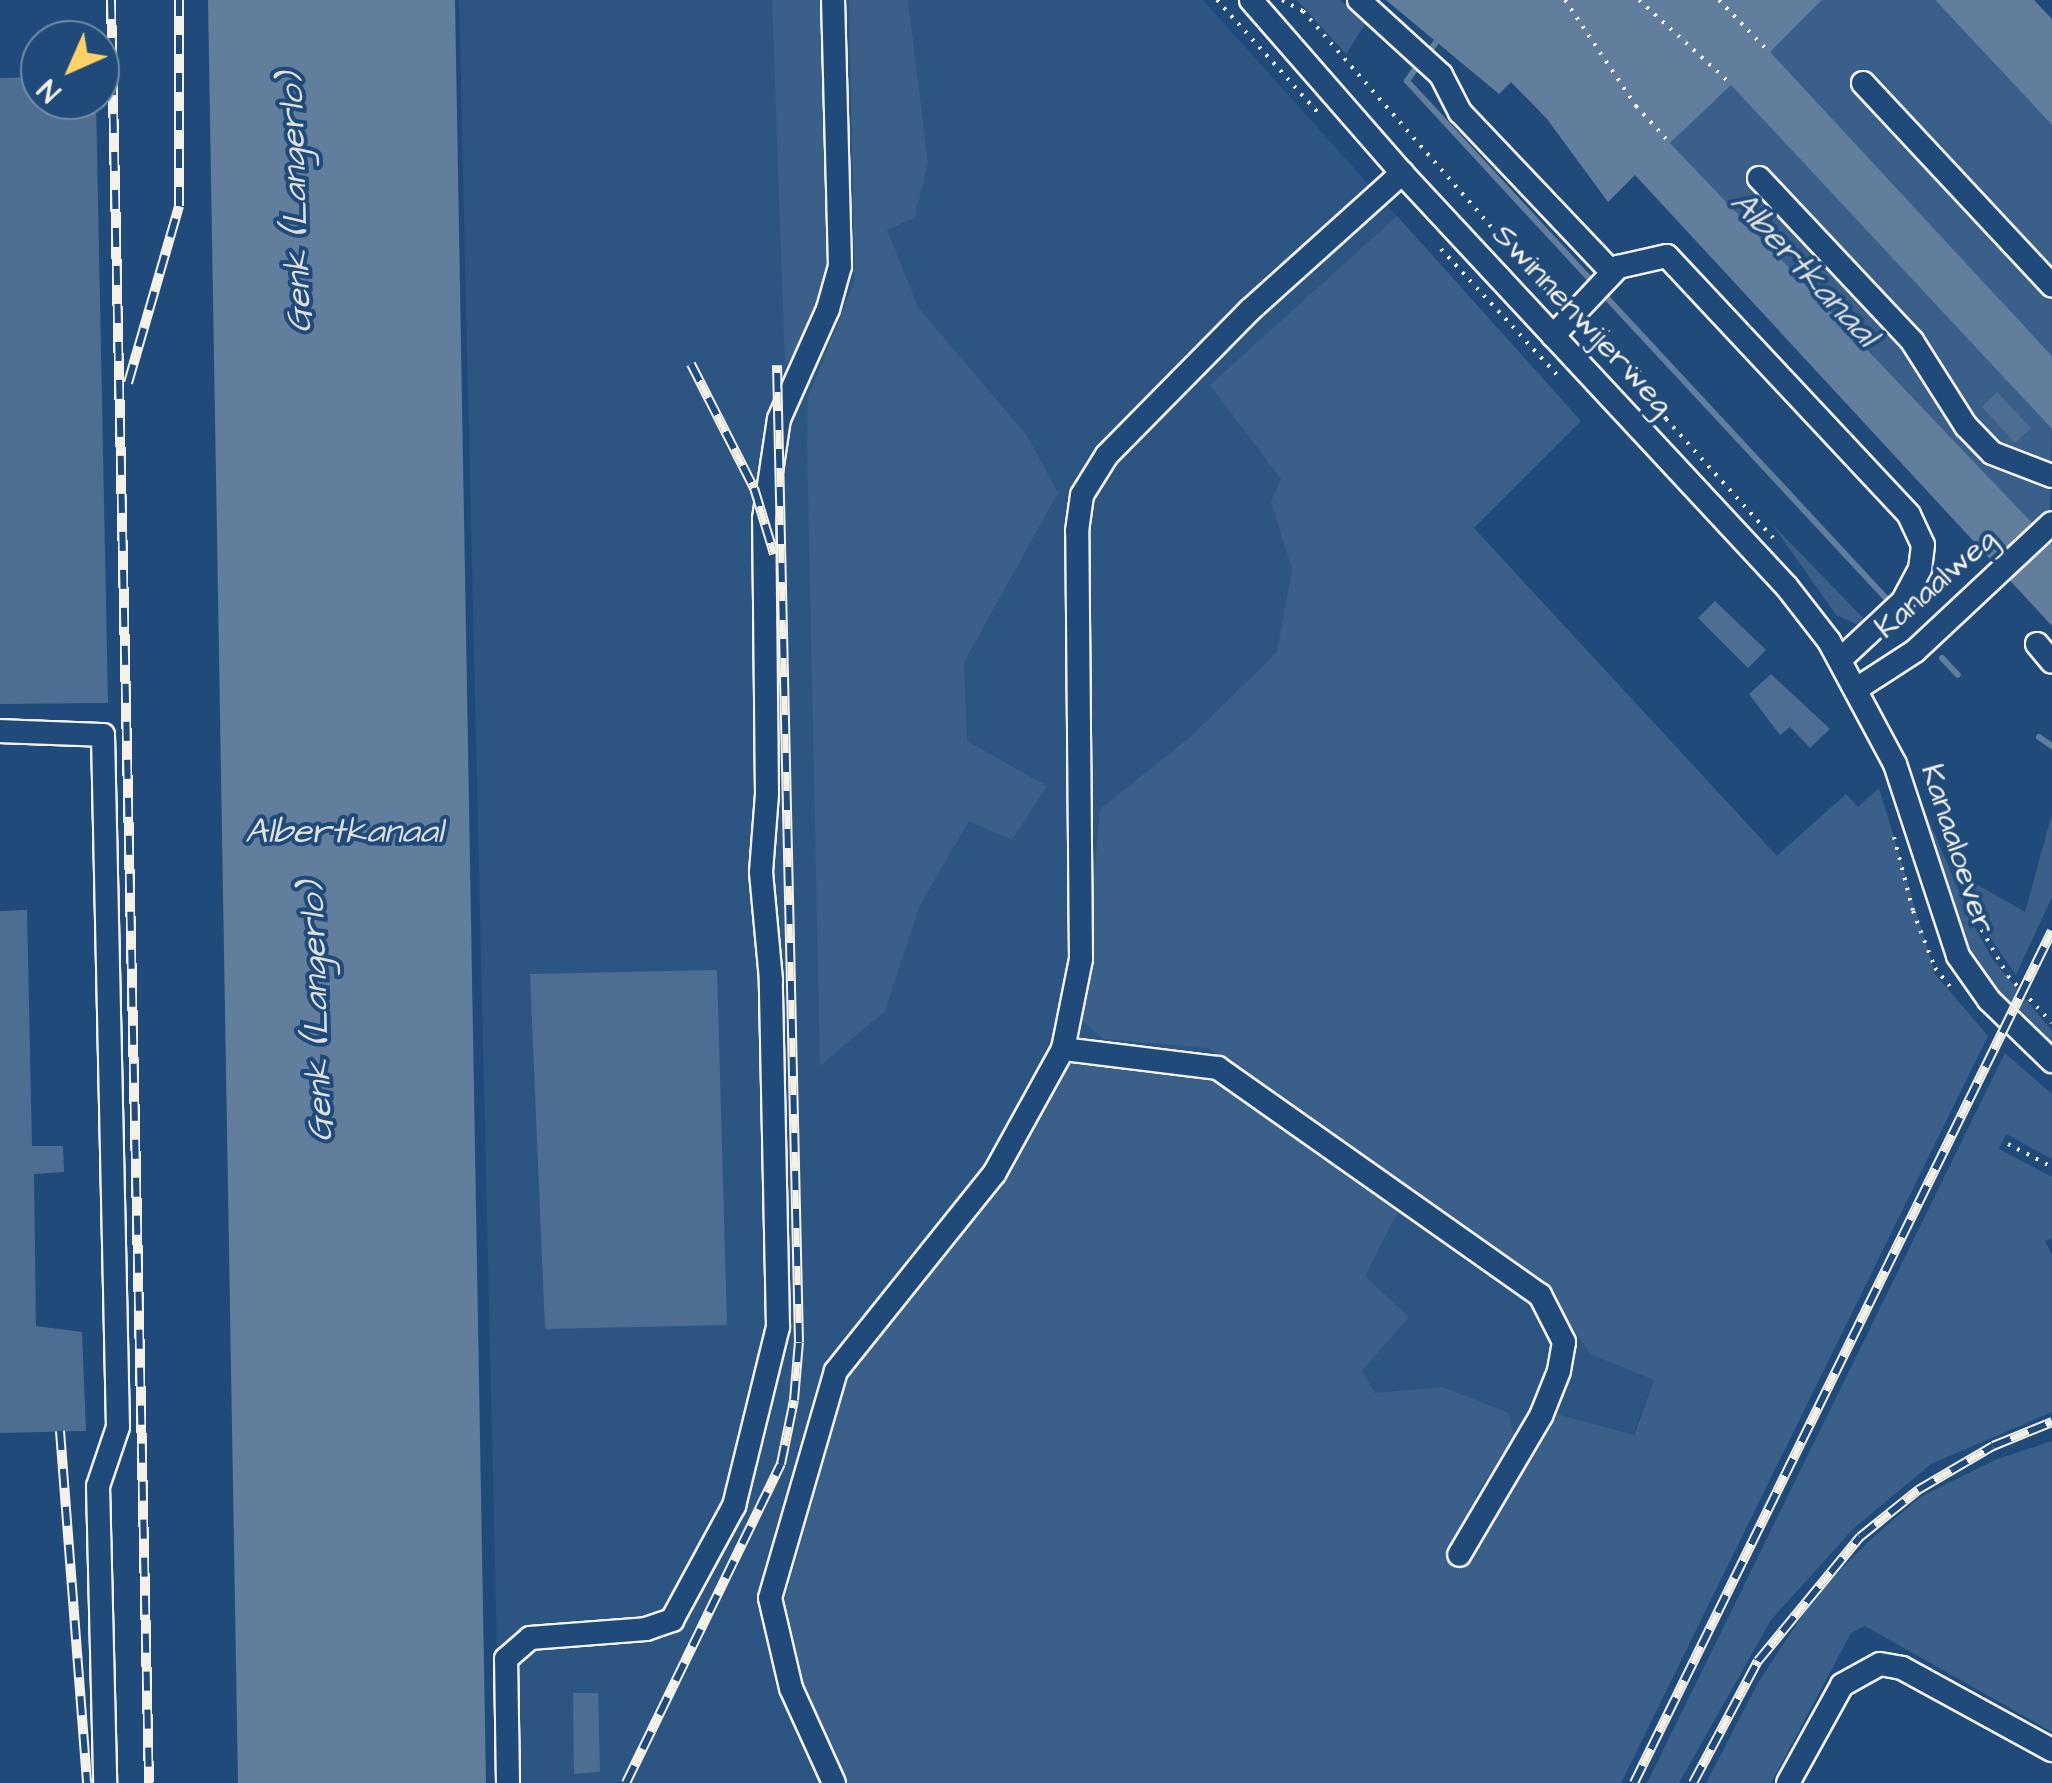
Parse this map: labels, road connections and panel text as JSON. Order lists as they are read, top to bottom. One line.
{"streets":{"street":["Swinnenwijerweg","Kanaalweg","Kanaaloever"]},"crossings":[["Swinnenwijerweg","Kanaalweg"],["Swinnenwijerweg","Kanaaloever"],["Kanaalweg","Kanaaloever"]],"water":["Genk (Langerlo)","Albertkanaal"],"north":"bottom left"}
